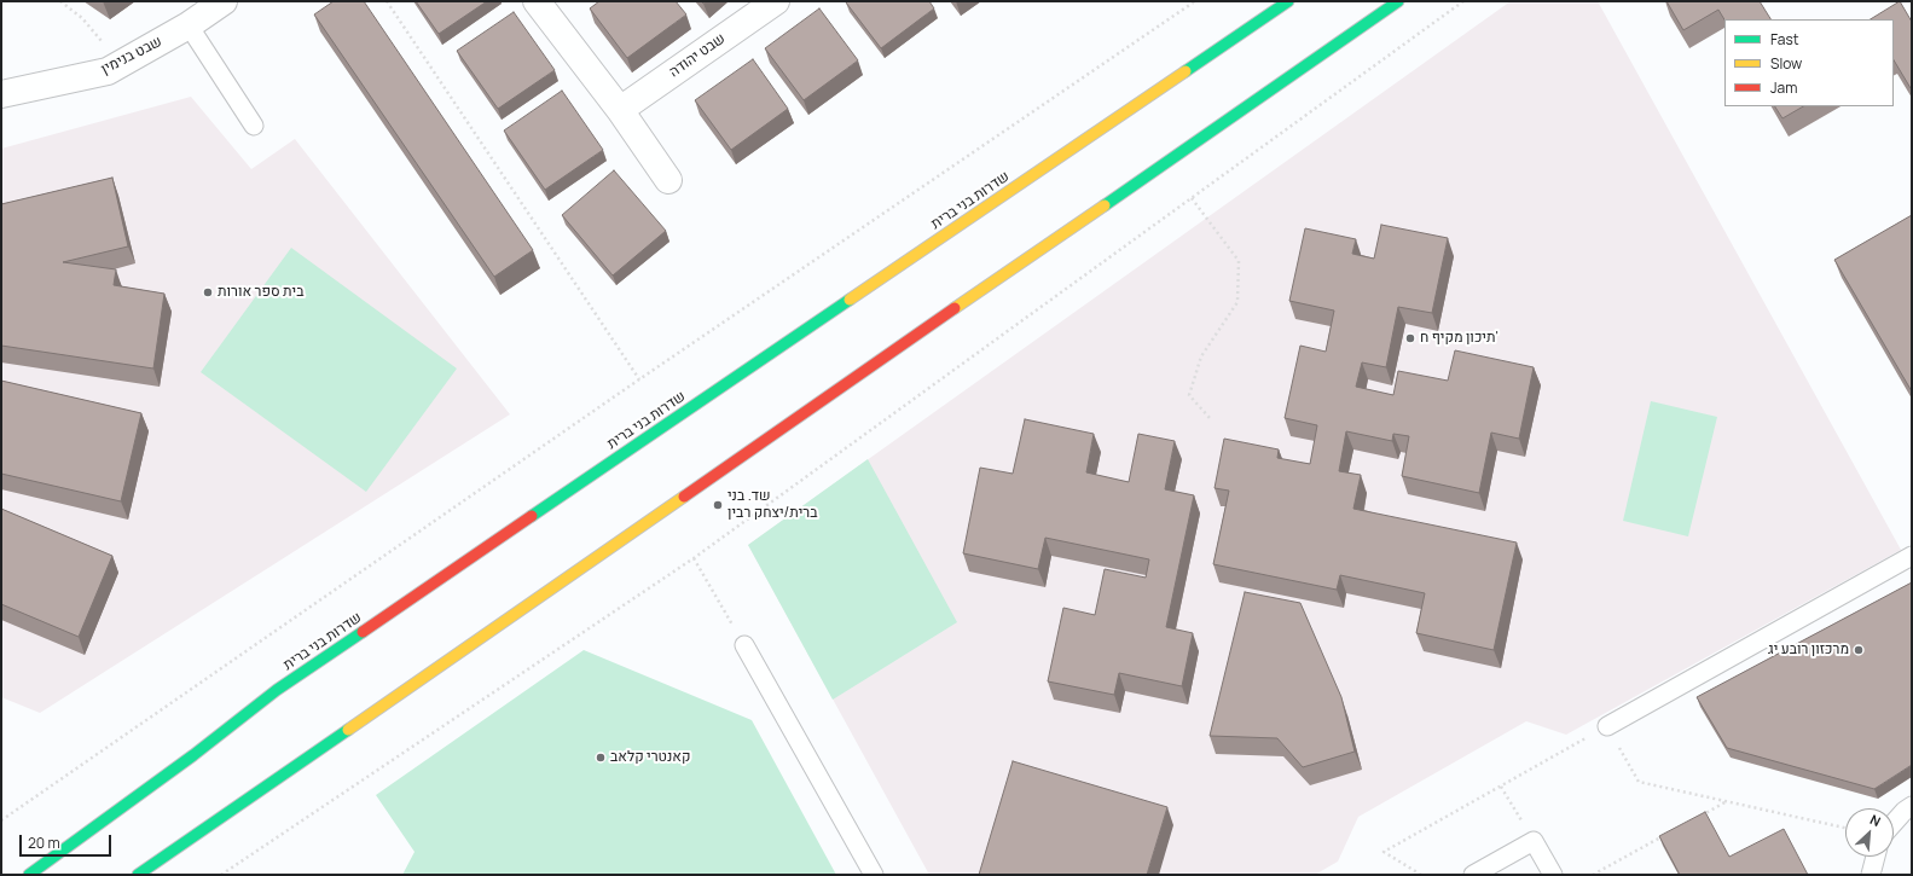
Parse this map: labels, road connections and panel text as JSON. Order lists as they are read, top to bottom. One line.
{"streets":{"main road":["שדרות בני ברית"],"street":["שבט בנימין","שבט יהודה"]},"places":["בית ספר אורות","תיכון מקיף ח'","שד. בני ברית/יצחק רבין","מרכזון רובע יג","קאנטרי קלאב"],"legend":["Fast","Slow","Jam"],"scale_bar":"20 m","north":"top right"}
